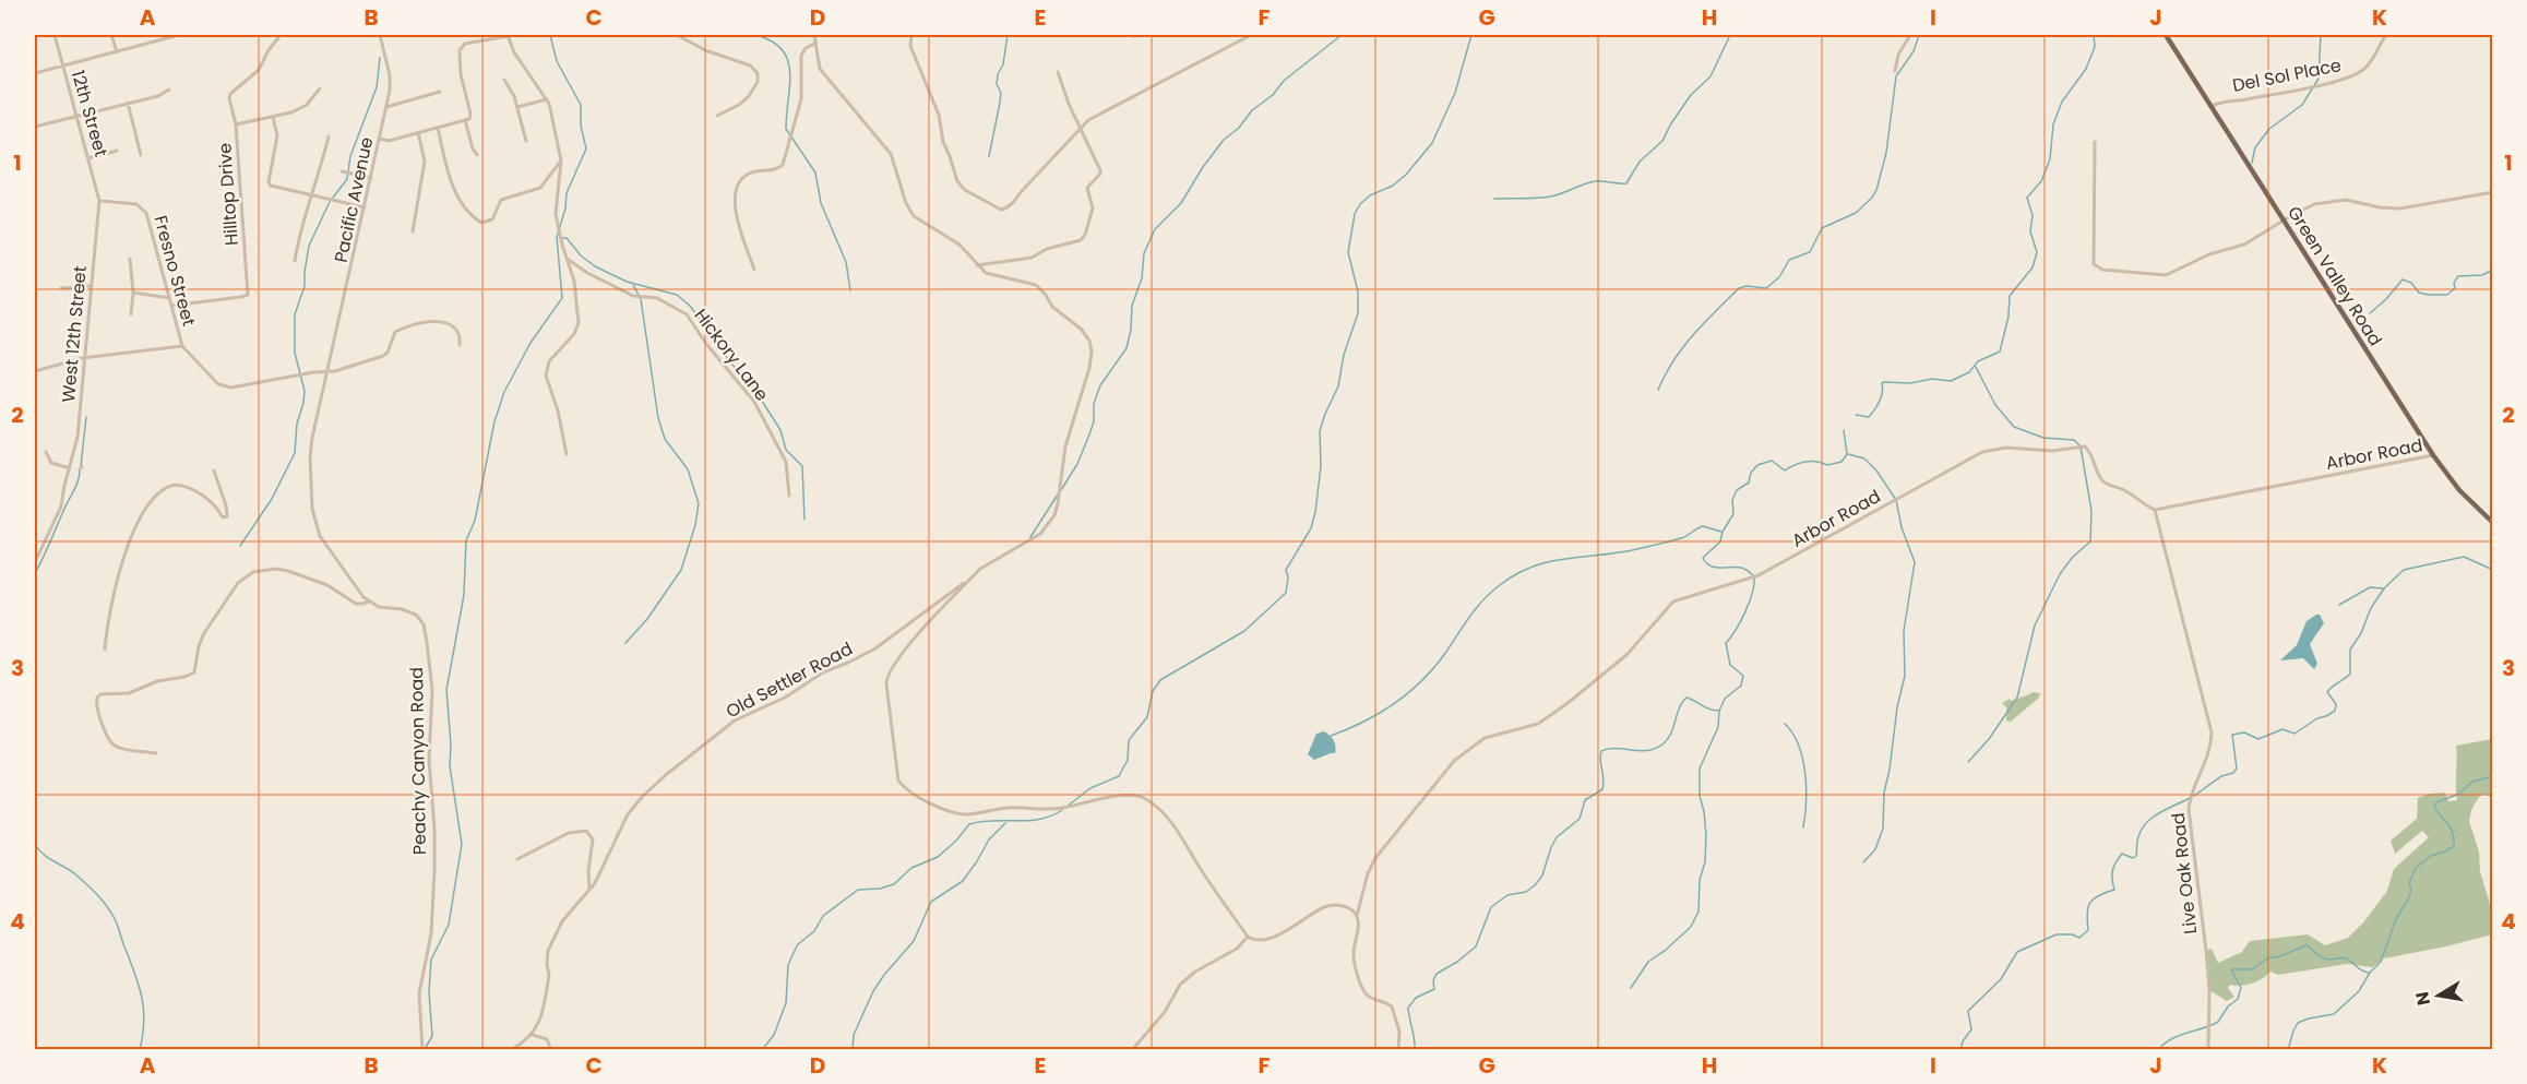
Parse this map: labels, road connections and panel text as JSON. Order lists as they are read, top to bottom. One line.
{"streets":{"main road":["Green Valley Road"],"street":["Del Sol Place","12th Street","Hilltop Drive","Pacific Avenue","Fresno Street","West 12th Street","Hickory Lane","Arbor Road","Old Settler Road","Peachy Canyon Road","Live Oak Road"]},"crossings":[["Del Sol Place","Green Valley Road"],["12th Street","Fresno Street"],["12th Street","West 12th Street"],["Hilltop Drive","Fresno Street"],["Fresno Street","West 12th Street"],["Green Valley Road","Arbor Road"],["Arbor Road","Live Oak Road"]],"north":"left","grid":{"columns":["A","B","C","D","E","F","G","H","I","J","K"],"rows":["1","2","3","4"]}}
